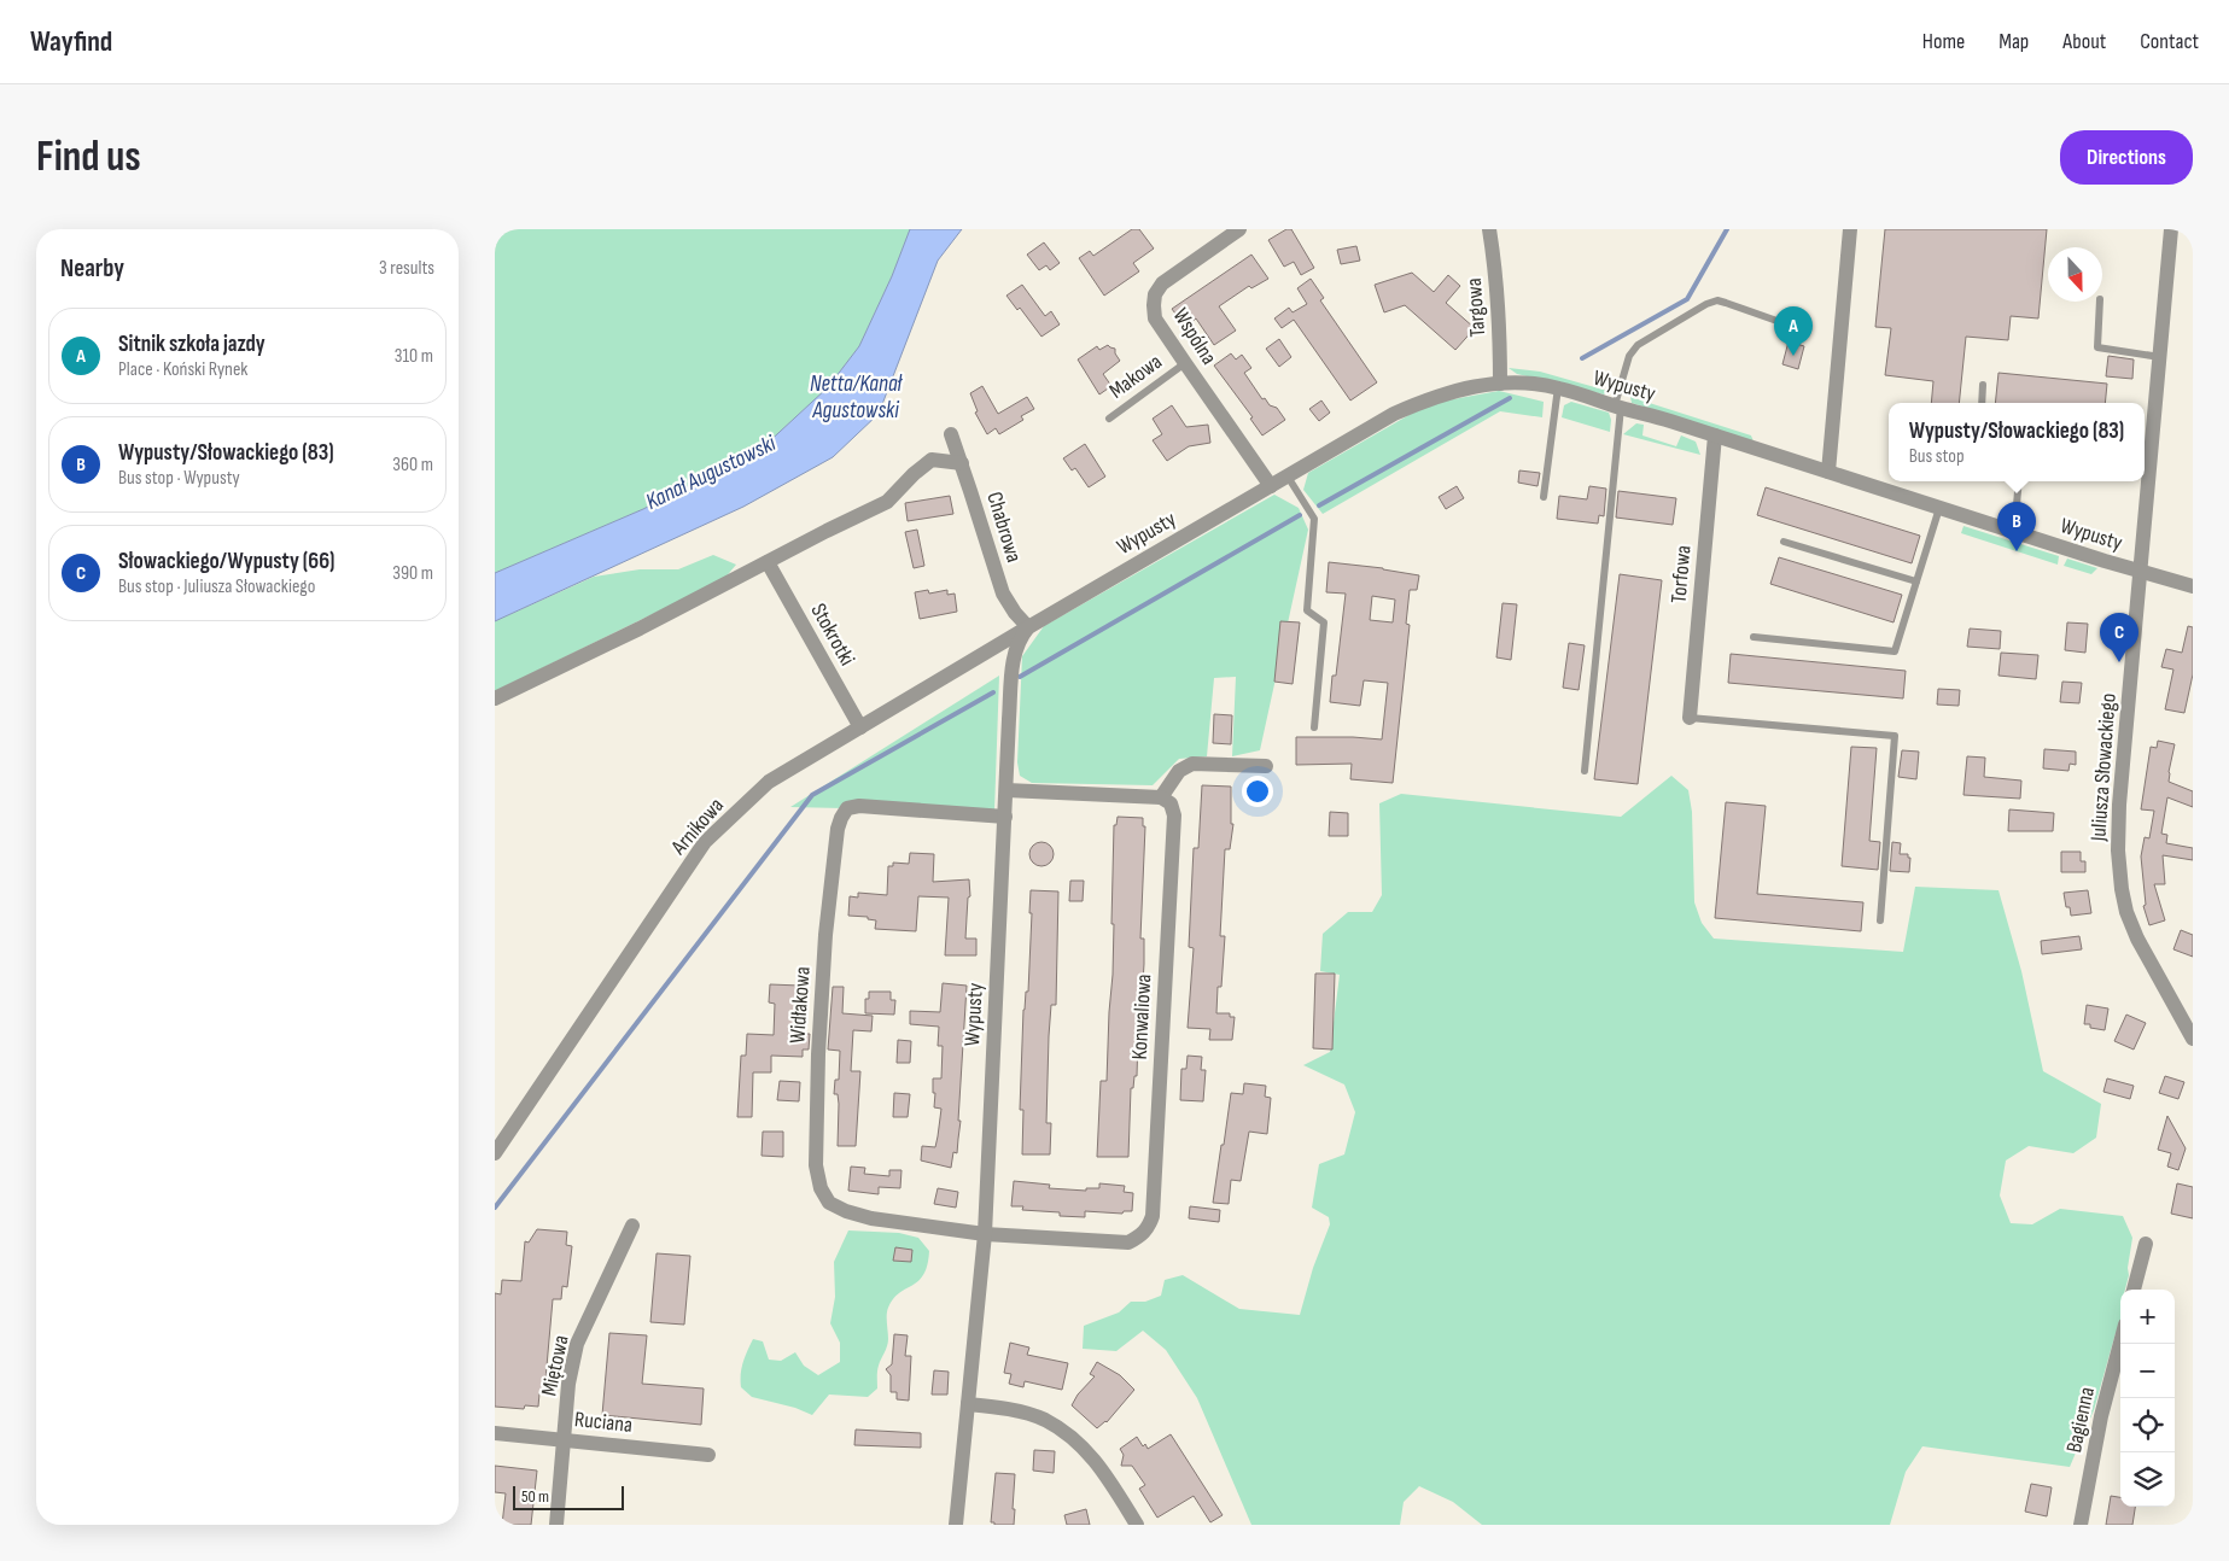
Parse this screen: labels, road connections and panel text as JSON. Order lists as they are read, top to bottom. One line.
{"streets":{"street":["Targowa","Wspólna","Wypusty","Chabrowa","Torfowa","Stokrotki","Juliusza Słowackiego","Arnikowa","Widłakowa","Konwaliowa","Miętowa","Bagienna","Ruciana"],"lane":["Makowa"]},"crossings":[["Targowa","Wypusty"],["Wspólna","Makowa"],["Wspólna","Wypusty"],["Wypusty","Chabrowa"],["Wypusty","Torfowa"],["Wypusty","Juliusza Słowackiego"],["Wypusty","Arnikowa"],["Wypusty","Widłakowa"],["Wypusty","Konwaliowa"],["Chabrowa","Arnikowa"],["Stokrotki","Arnikowa"],["Widłakowa","Konwaliowa"],["Miętowa","Ruciana"]],"water":["Netta/Kanał Agustowski","Kanał Augustowski"],"scale_bar":"50 m","north":"bottom","page":{"header":"Wayfind","nav":["Home","Map","About","Contact"],"buttons":"Directions","title":"Find us","heading":["Nearby","3 results"],"pins":["A","B","C"],"list":[{"mark":"A","name":"Sitnik szkoła jazdy","note":"Place · Koński Rynek","value":"310 m"},{"mark":"B","name":"Wypusty/Słowackiego (83)","note":"Bus stop · Wypusty","value":"360 m"},{"mark":"C","name":"Słowackiego/Wypusty (66)","note":"Bus stop · Juliusza Słowackiego","value":"390 m"}],"popup":["Wypusty/Słowackiego (83)","Bus stop"],"map_buttons":["+","−"],"scale":"50 m"}}
